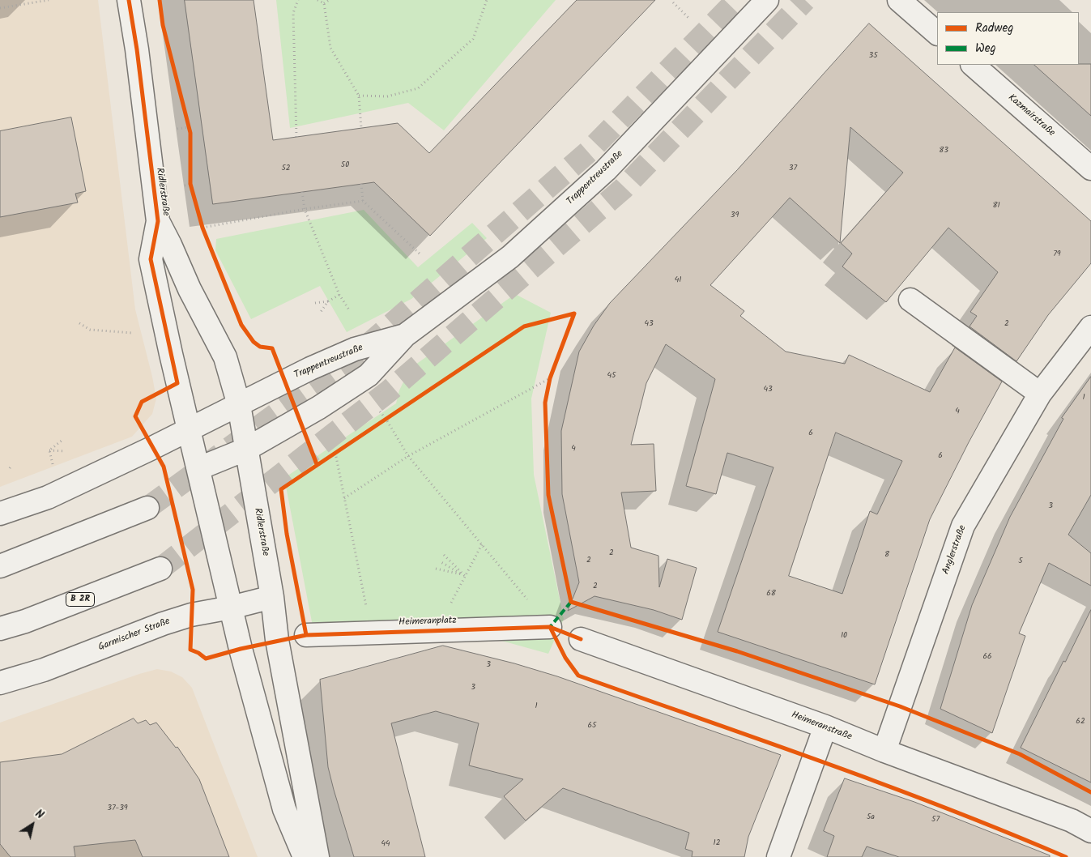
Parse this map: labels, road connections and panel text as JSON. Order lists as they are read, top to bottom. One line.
{"streets":{"main road":["Kazmairstraße","Trappentreustraße","Ridlerstraße","Anglerstraße","B 2R","Heimeranplatz","Garmischer Straße","Heimeranstraße"]},"crossings":[["Trappentreustraße","Ridlerstraße"],["Ridlerstraße","Garmischer Straße"],["Anglerstraße","Heimeranstraße"]],"house_numbers":["35","83","50","52","37","81","39","79","41","43","2","45","43","1","4","6","4","6","3","2","8","2","5","2","68","10","66","3","3","1","62","65","37-39","5a","57","12","44"],"legend":["Radweg","Weg"],"north":"top right"}
